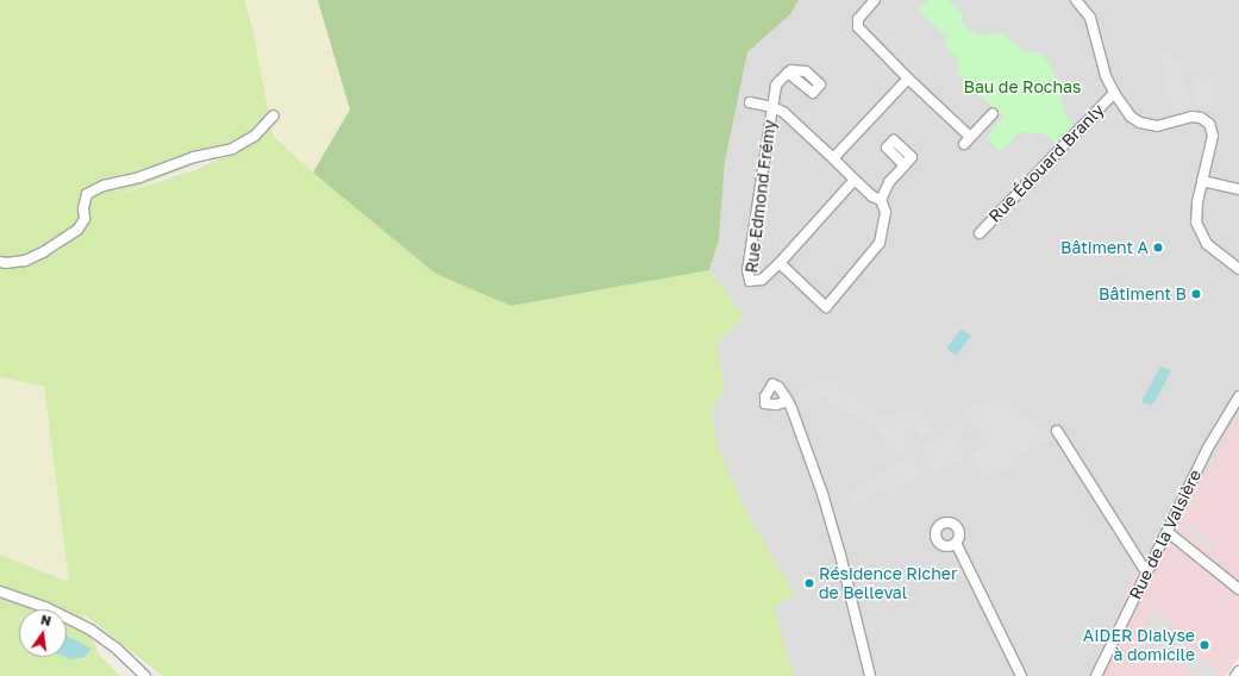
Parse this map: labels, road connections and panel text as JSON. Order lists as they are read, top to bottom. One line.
{"streets":{"street":["Rue Édouard Branly","Rue Edmond Frémy","Rue de la Valsière"]},"parks":["Bau de Rochas"],"places":["Bâtiment A","Bâtiment B","Résidence Richer de Belleval","AIDER Dialyse à domicile"],"north":"top"}
